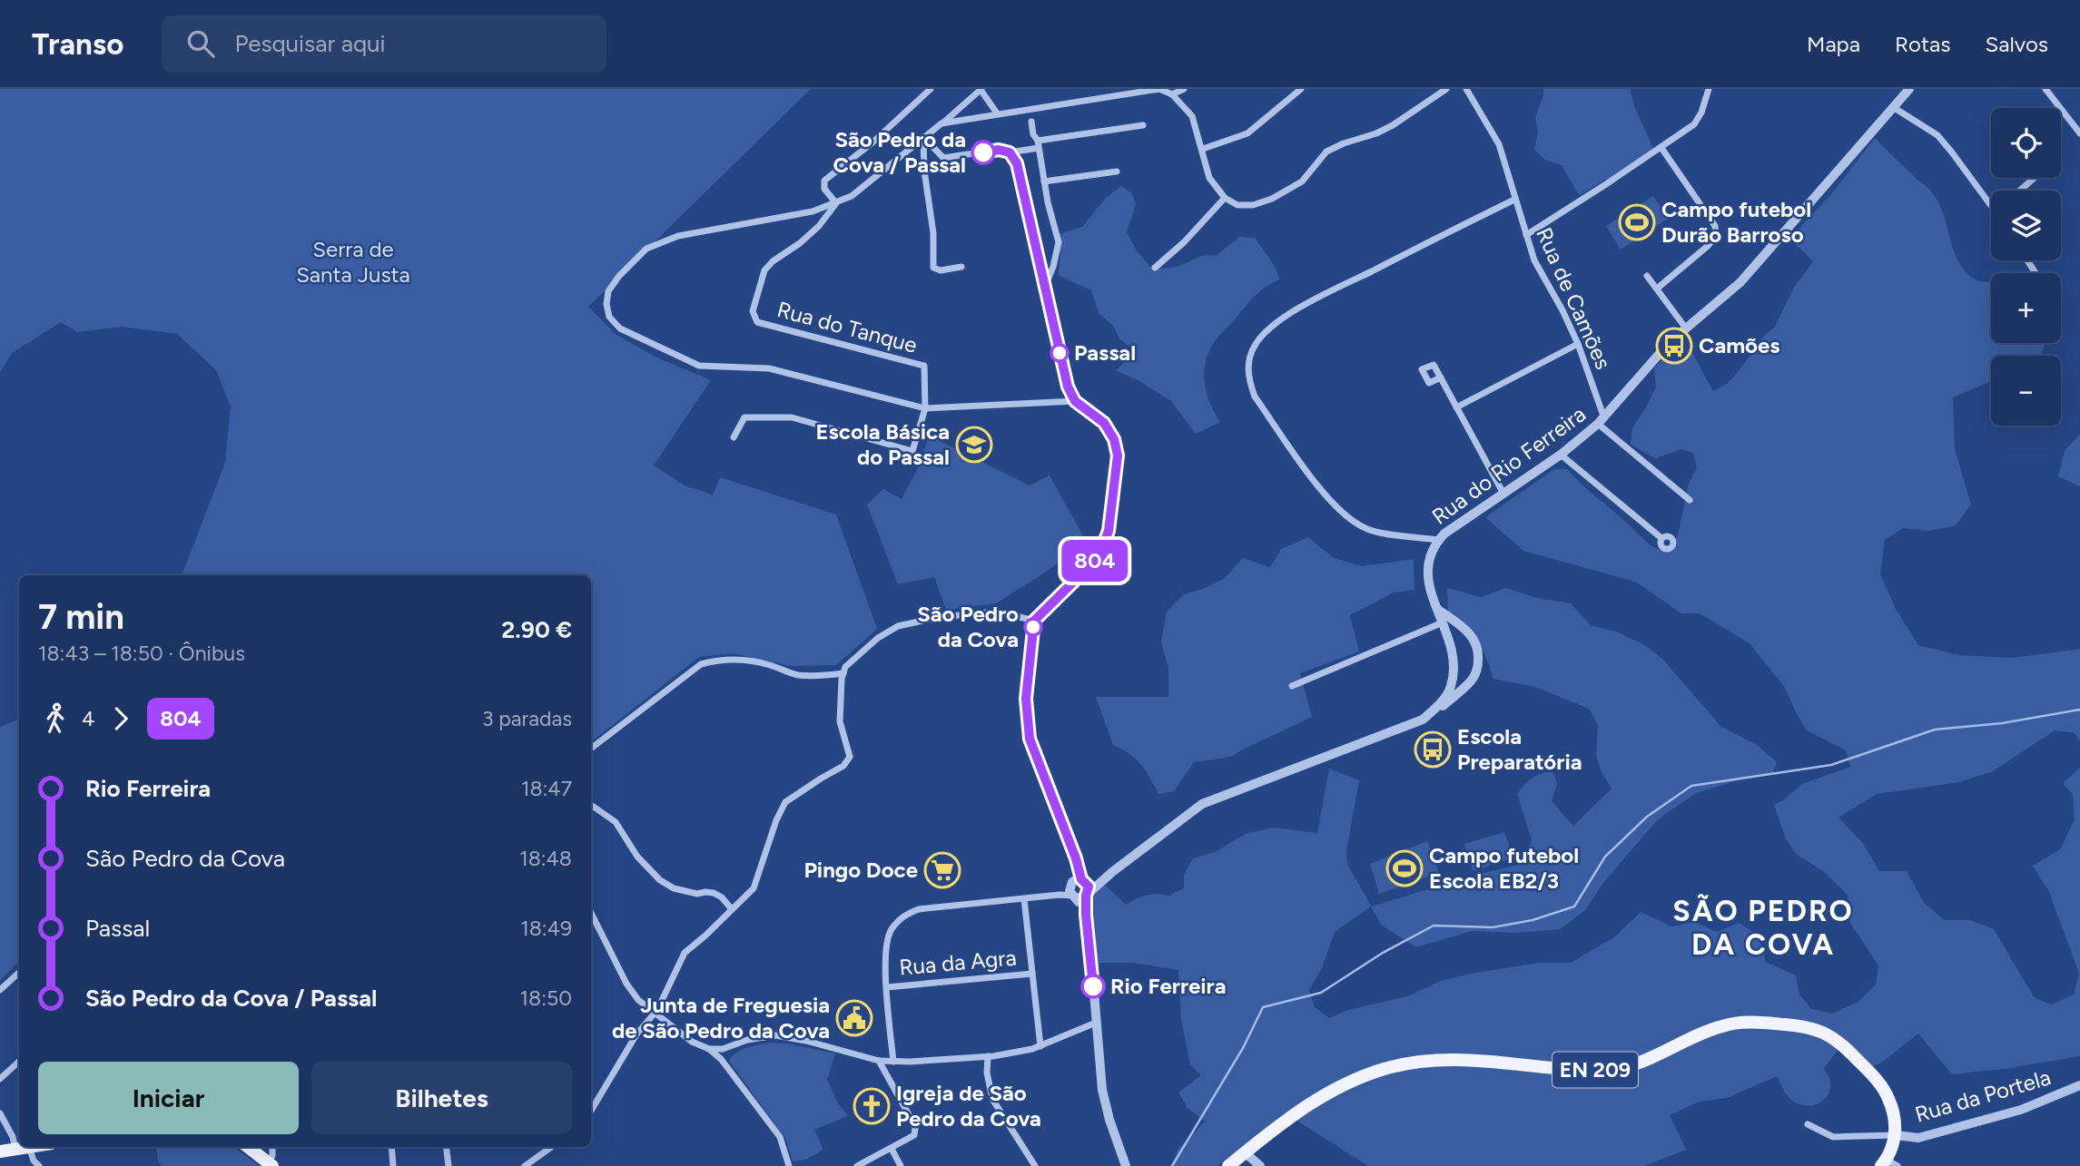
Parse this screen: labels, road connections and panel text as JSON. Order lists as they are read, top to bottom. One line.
{"streets":{"main road":["EN 209"],"street":["Rua de Camões","Rua do Tanque","Rua do Rio Ferreira","Rua da Agra","Rua da Portela"]},"crossings":[["Rua de Camões","Rua do Rio Ferreira"],["EN 209","Rua da Portela"]],"districts":["SÃO PEDRO DA COVA"],"parks":["Serra de Santa Justa"],"places":{"other":["São Pedro da Cova / Passal","Passal","São Pedro da Cova","Rio Ferreira"],"sports":["Campo futebol Durão Barroso","Campo futebol Escola EB2/3"],"bus stop":["Camões","Escola Preparatória"],"school or university":["Escola Básica do Passal"],"supermarket":["Pingo Doce"],"public building":["Junta de Freguesia de São Pedro da Cova"],"church":["Igreja de São Pedro da Cova"]},"lines":["bus line 804"],"page":{"header":"Transo","search":"Pesquisar aqui","nav":["Mapa","Rotas","Salvos"],"on_map":"804","map_buttons":["+","−"],"heading":["7 min","18:43 – 18:50 · Ônibus","2.90 €"],"legs":["4","804","3 paradas"],"list":[{"name":"Rio Ferreira","value":"18:47"},{"name":"São Pedro da Cova","value":"18:48"},{"name":"Passal","value":"18:49"},{"name":"São Pedro da Cova / Passal","value":"18:50"}],"buttons":["Iniciar","Bilhetes"]}}
